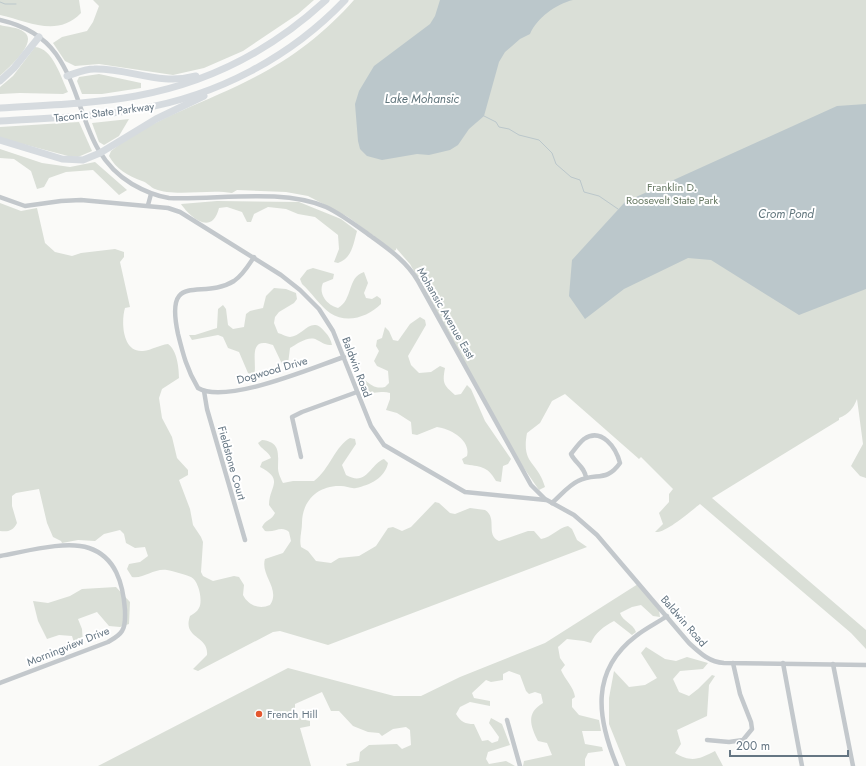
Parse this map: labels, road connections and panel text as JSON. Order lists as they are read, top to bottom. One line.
{"streets":{"highway":["Taconic State Parkway"],"street":["Mohansic Avenue East","Baldwin Road","Dogwood Drive","Fieldstone Court","Morningview Drive"]},"crossings":[["Mohansic Avenue East","Baldwin Road"],["Baldwin Road","Dogwood Drive"],["Dogwood Drive","Fieldstone Court"]],"water":["Lake Mohansic","Crom Pond"],"parks":["Franklin D. Roosevelt State Park"],"places":["French Hill"],"scale_bar":"200 m"}
